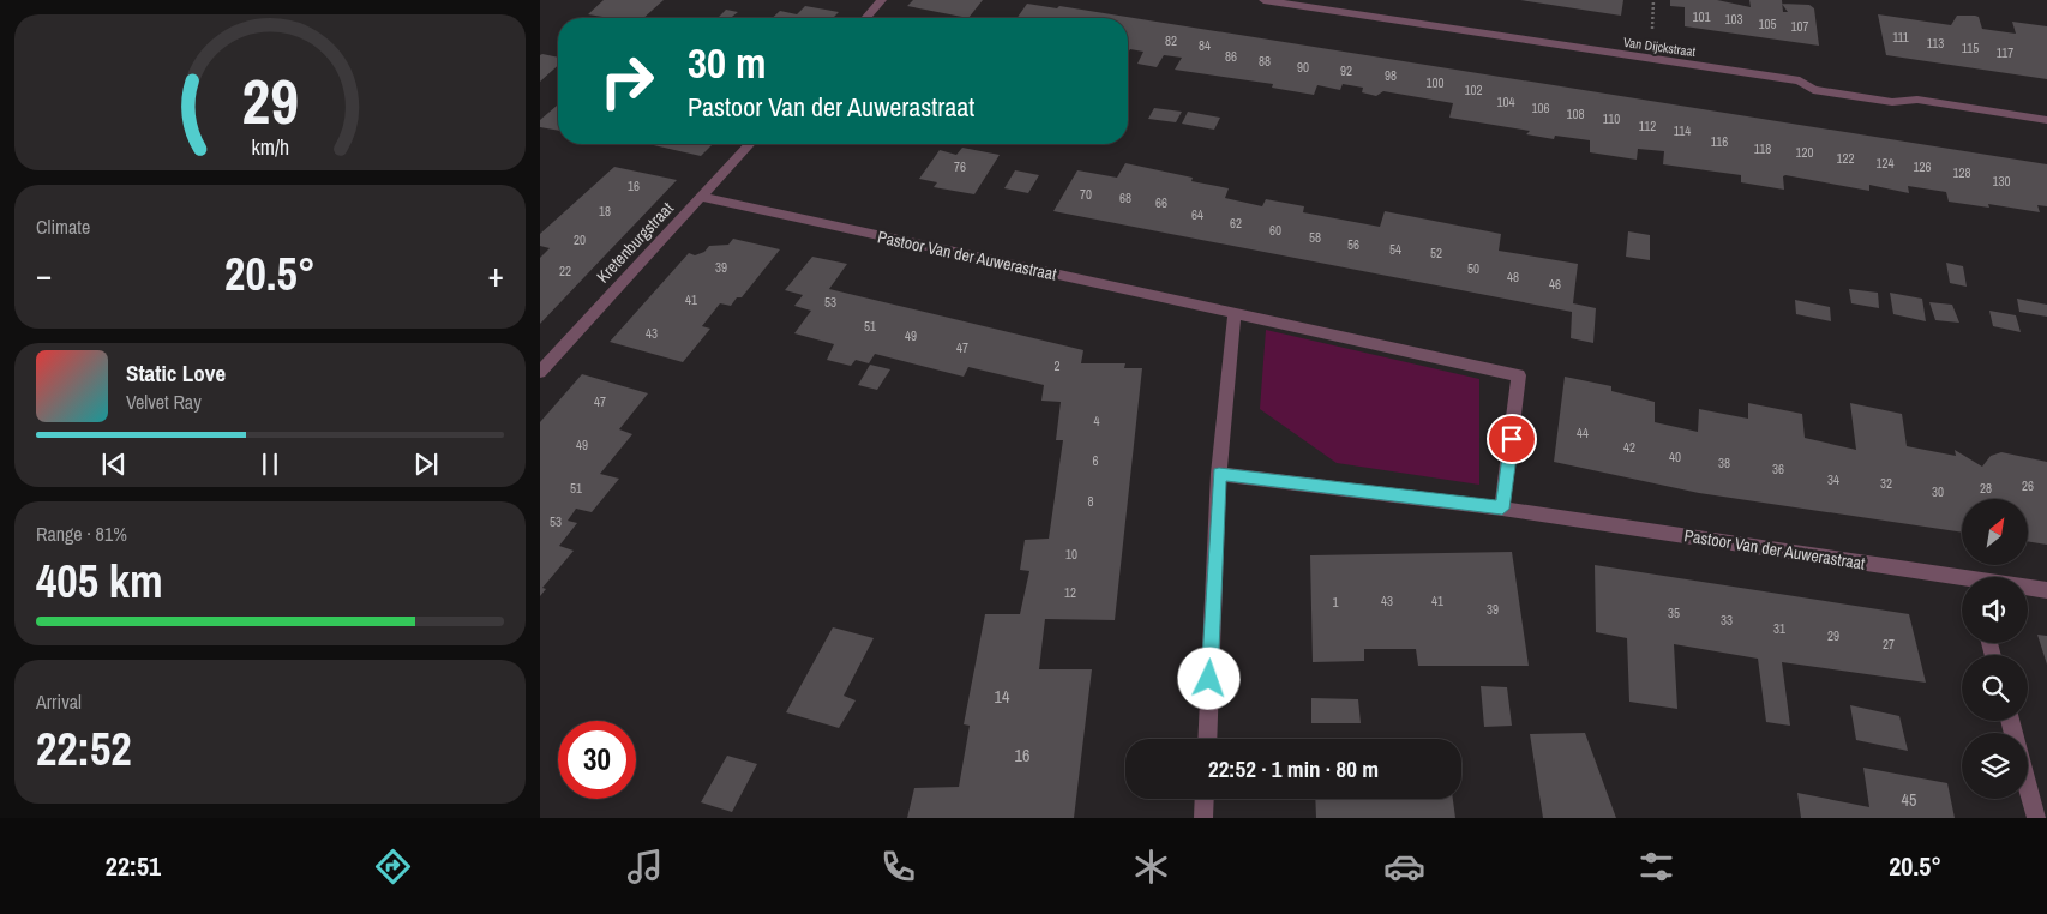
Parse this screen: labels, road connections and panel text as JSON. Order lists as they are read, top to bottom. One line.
{"streets":{"street":["Van Dijckstraat","Kretenburgstraat","Pastoor Van der Auwerastraat"]},"crossings":[["Kretenburgstraat","Pastoor Van der Auwerastraat"]],"house_numbers":["101","103","105","107","111","82","113","84","115","117","86","88","90","92","98","100","102","104","106","108","110","112","114","116","118","120","122","124","76","126","128","130","16","70","68","66","18","64","62","60","58","20","56","54","52","39","50","22","48","46","41","53","51","43","49","47","2","47","4","44","49","42","40","6","38","36","34","32","26","51","28","30","8","53","10","12","43","41","1","39","35","33","31","29","27","14","16","45"],"north":"top right","page":{"turn":["30 m","Pastoor Van der Auwerastraat"],"tile":["Climate",["Range · 81%","405 km"],["Arrival","22:52"]],"heat":["−","20.5°","+"],"song":["Static Love","Velvet Ray"],"limit":"30","trip":"22:52 · 1 min · 80 m","tabs":["22:51","20.5°"],"gauge":["29","km/h"]}}
